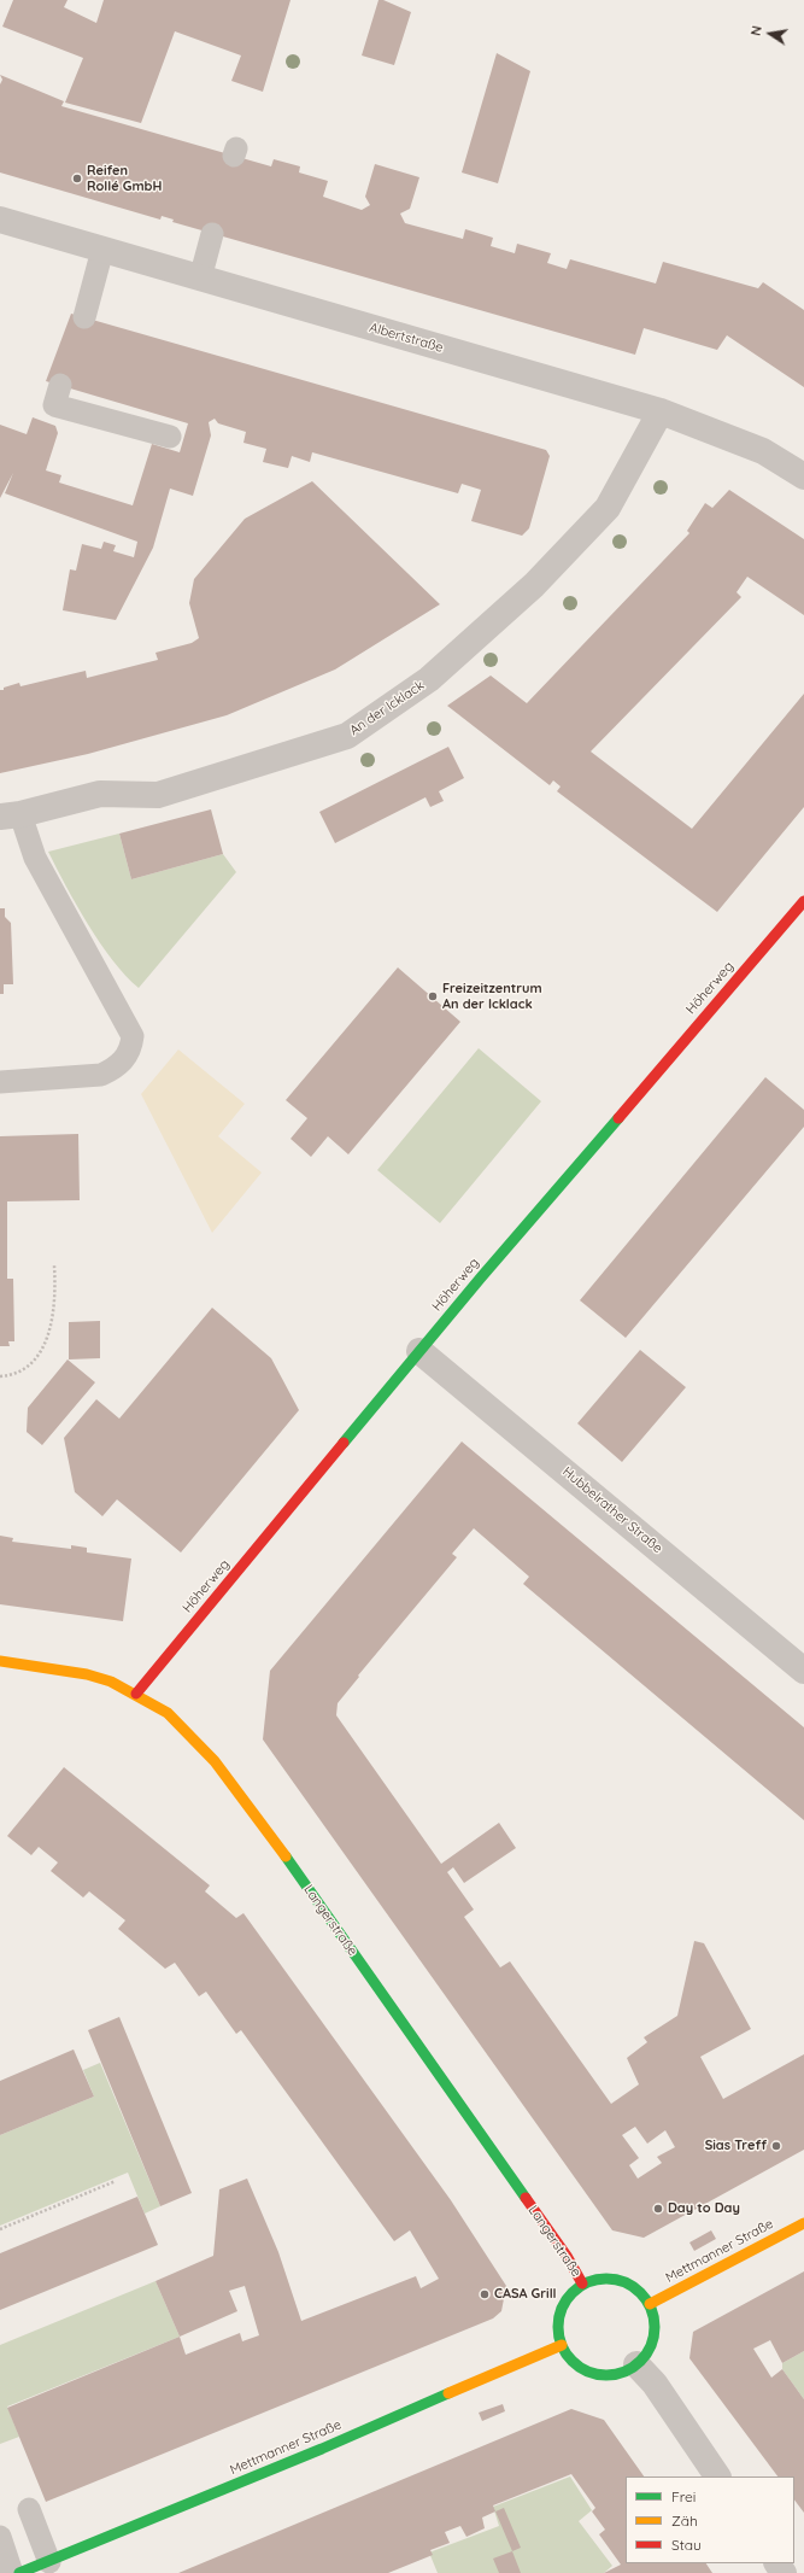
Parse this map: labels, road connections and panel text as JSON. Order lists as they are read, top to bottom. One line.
{"streets":{"street":["Albertstraße","An der Icklack","Höherweg","Hubbelrather Straße","Langerstraße","Mettmanner Straße"]},"crossings":[["Albertstraße","An der Icklack"],["Höherweg","Hubbelrather Straße"],["Höherweg","Langerstraße"],["Langerstraße","Mettmanner Straße"]],"places":["Reifen Rollé GmbH","Freizeitzentrum An der Icklack","Sias Treff","Day to Day","CASA Grill"],"legend":["Frei","Zäh","Stau"],"north":"left"}
